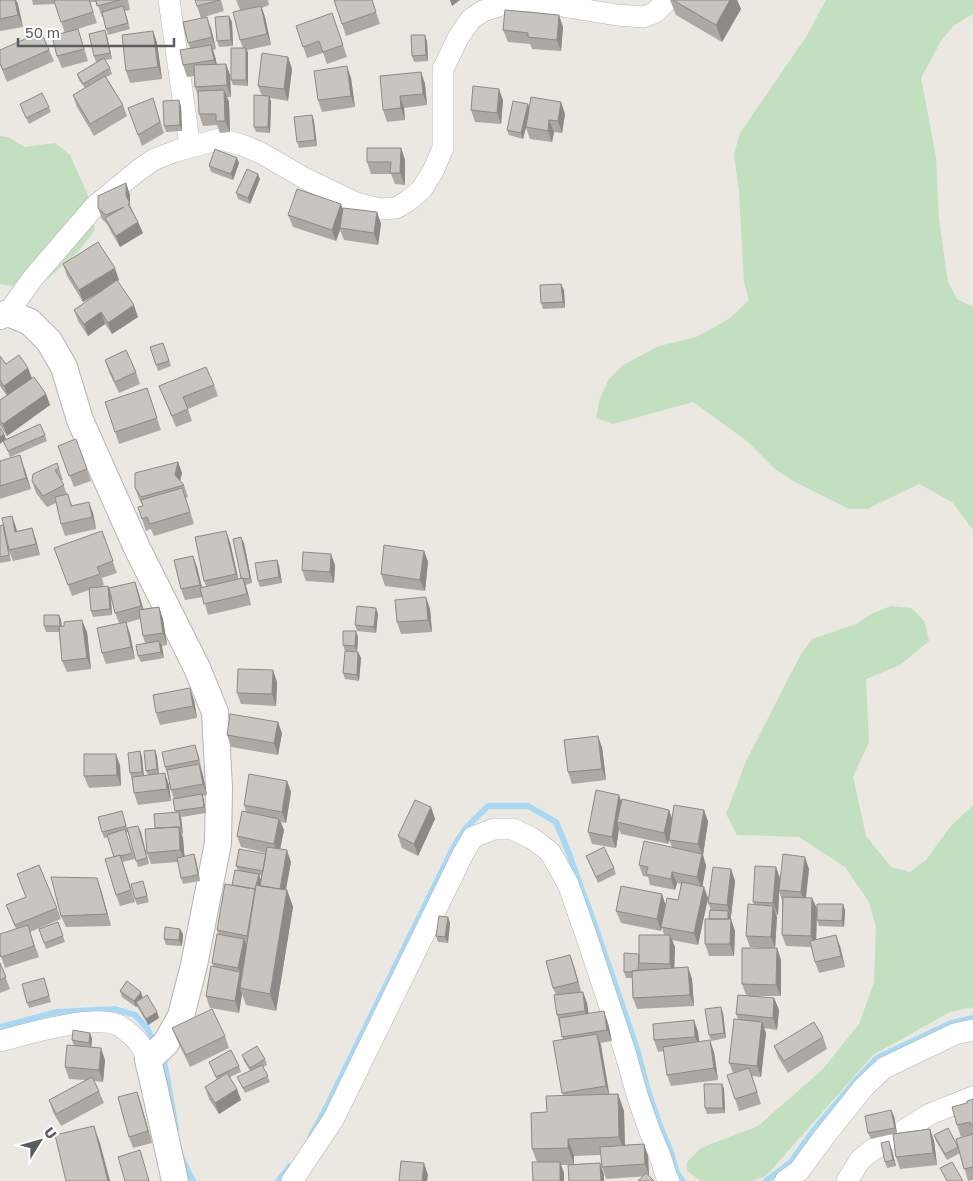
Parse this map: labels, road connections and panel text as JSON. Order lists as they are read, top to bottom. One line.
{"scale_bar":"50 m","north":"top right"}
